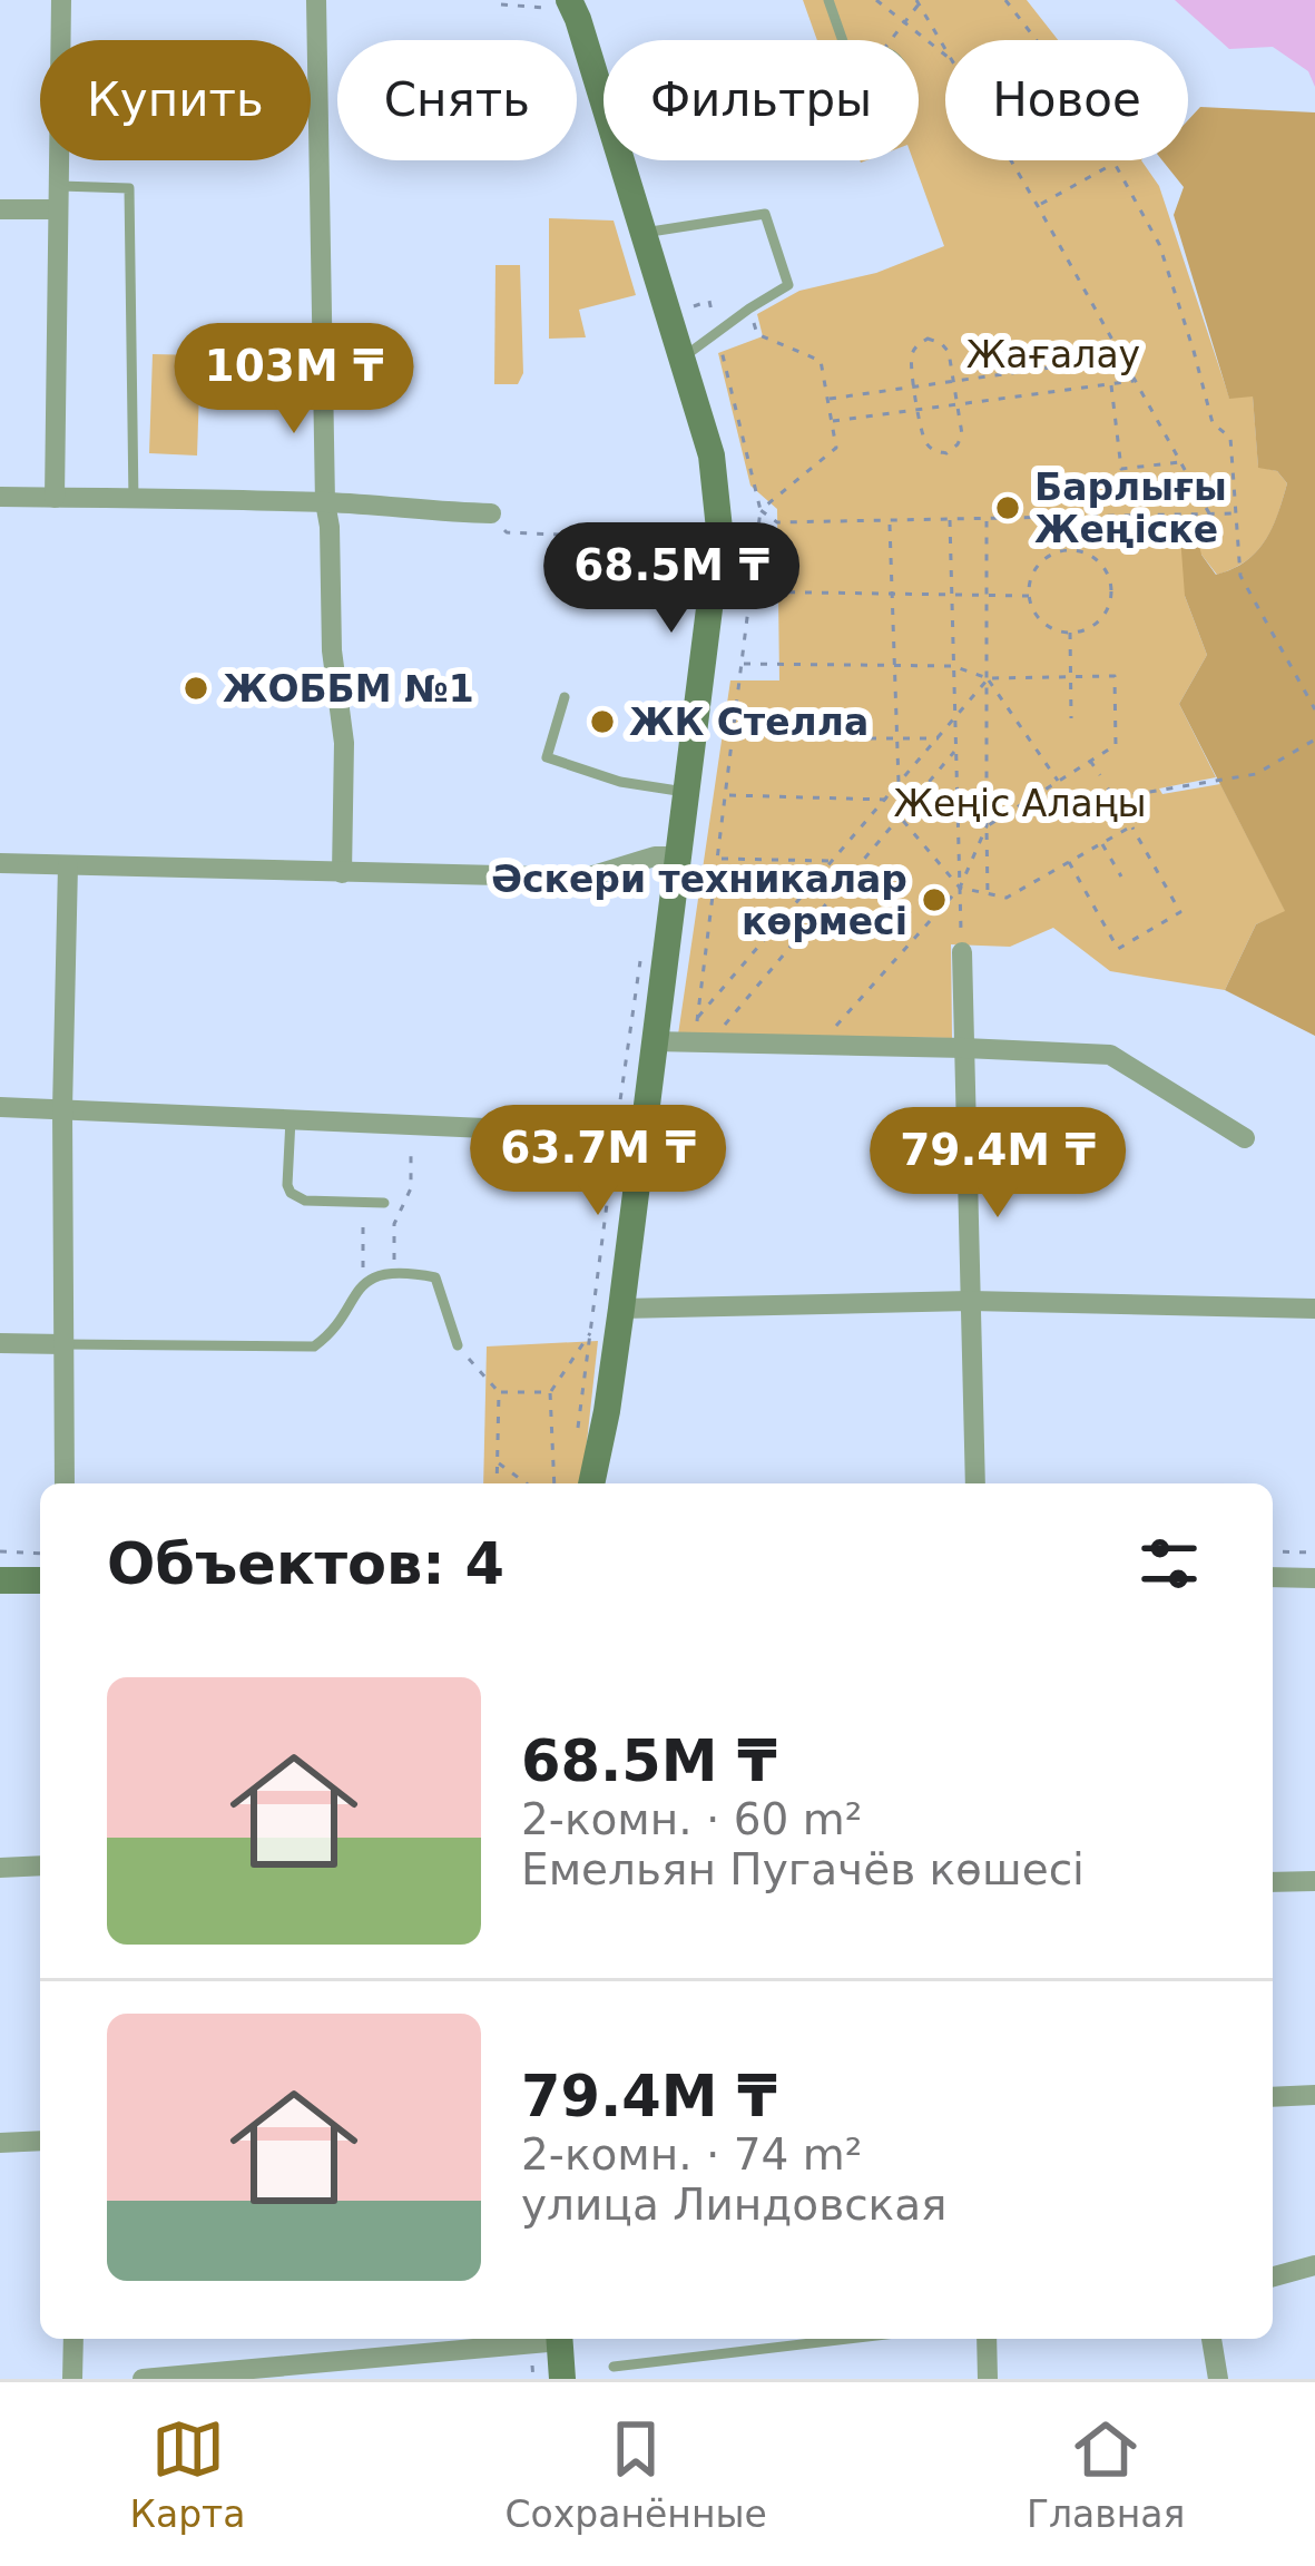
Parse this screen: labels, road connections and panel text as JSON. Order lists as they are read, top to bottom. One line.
{"parks":["Жағалау","Жеңіс Алаңы"],"places":["Барлығы Жеңіске","ЖОББМ №1","ЖК Стелла","Әскери техникалар көрмесі"],"page":{"chip":["Купить","Снять","Фильтры","Новое"],"price":["103M ₸","68.5M ₸","63.7M ₸","79.4M ₸"],"heading":"Объектов: 4","list":[{"name":"68.5M ₸","note":"2-комн. · 60 m² · Емельян Пугачёв көшесі"},{"name":"79.4M ₸","note":"2-комн. · 74 m² · улица Линдовская"}],"tabs":["Карта","Сохранённые","Главная"]}}
